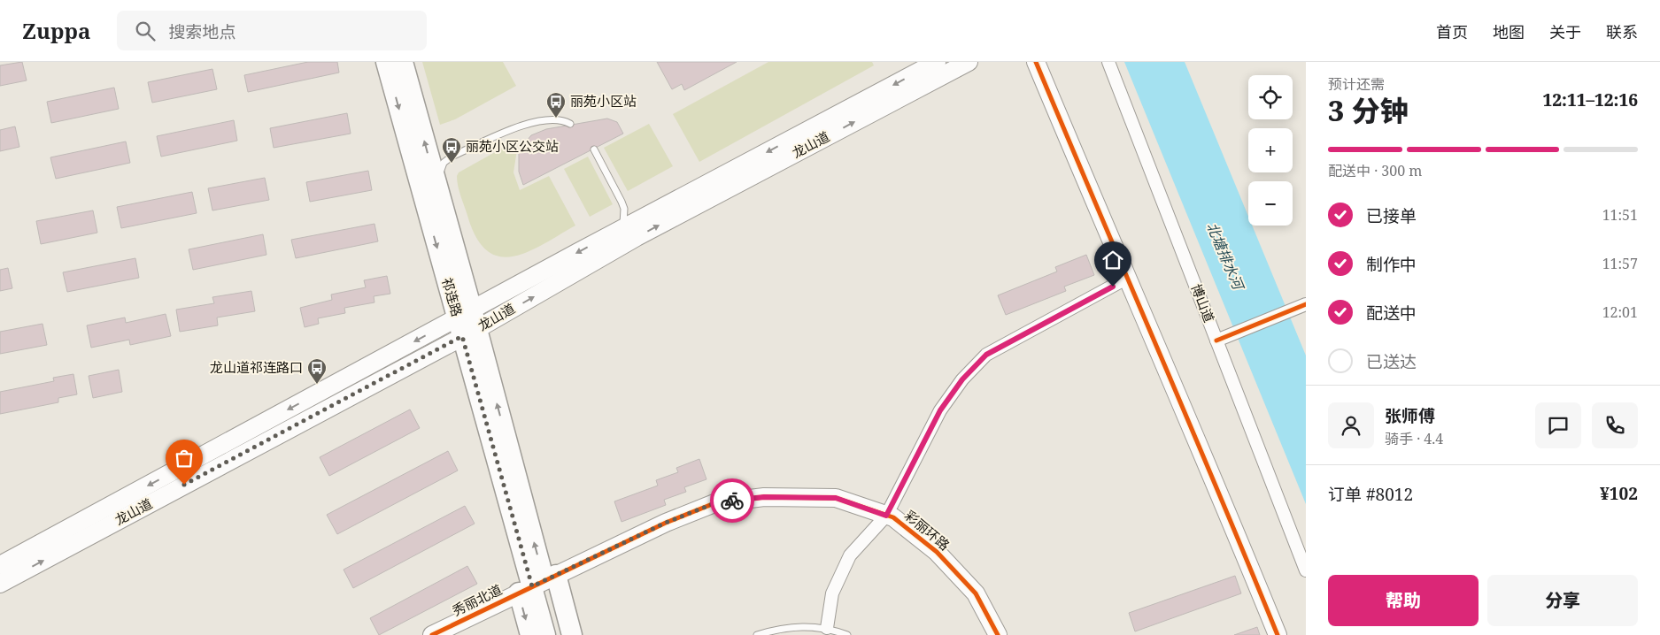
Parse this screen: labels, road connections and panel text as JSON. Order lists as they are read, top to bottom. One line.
{"streets":{"main road":["龙山道","祁连路","彩丽环路","秀丽北道"],"street":["博山道"]},"crossings":[["龙山道","祁连路"],["祁连路","彩丽环路"],["祁连路","秀丽北道"],["彩丽环路","秀丽北道"]],"water":["北塘排水河"],"places":{"bus stop":["丽苑小区站","丽苑小区公交站","龙山道祁连路口"]},"page":{"header":"Zuppa","search":"搜索地点","nav":["首页","地图","关于","联系"],"heading":["3 分钟","预计还需","12:11–12:16"],"panel":["张师傅","骑手 · 4.4","订单 #8012","¥102"],"map_buttons":["+","−"],"bar":"配送中 · 300 m","list":[["已接单","11:51"],["制作中","11:57"],["配送中","12:01"],"已送达"],"buttons":["帮助","分享"]}}
